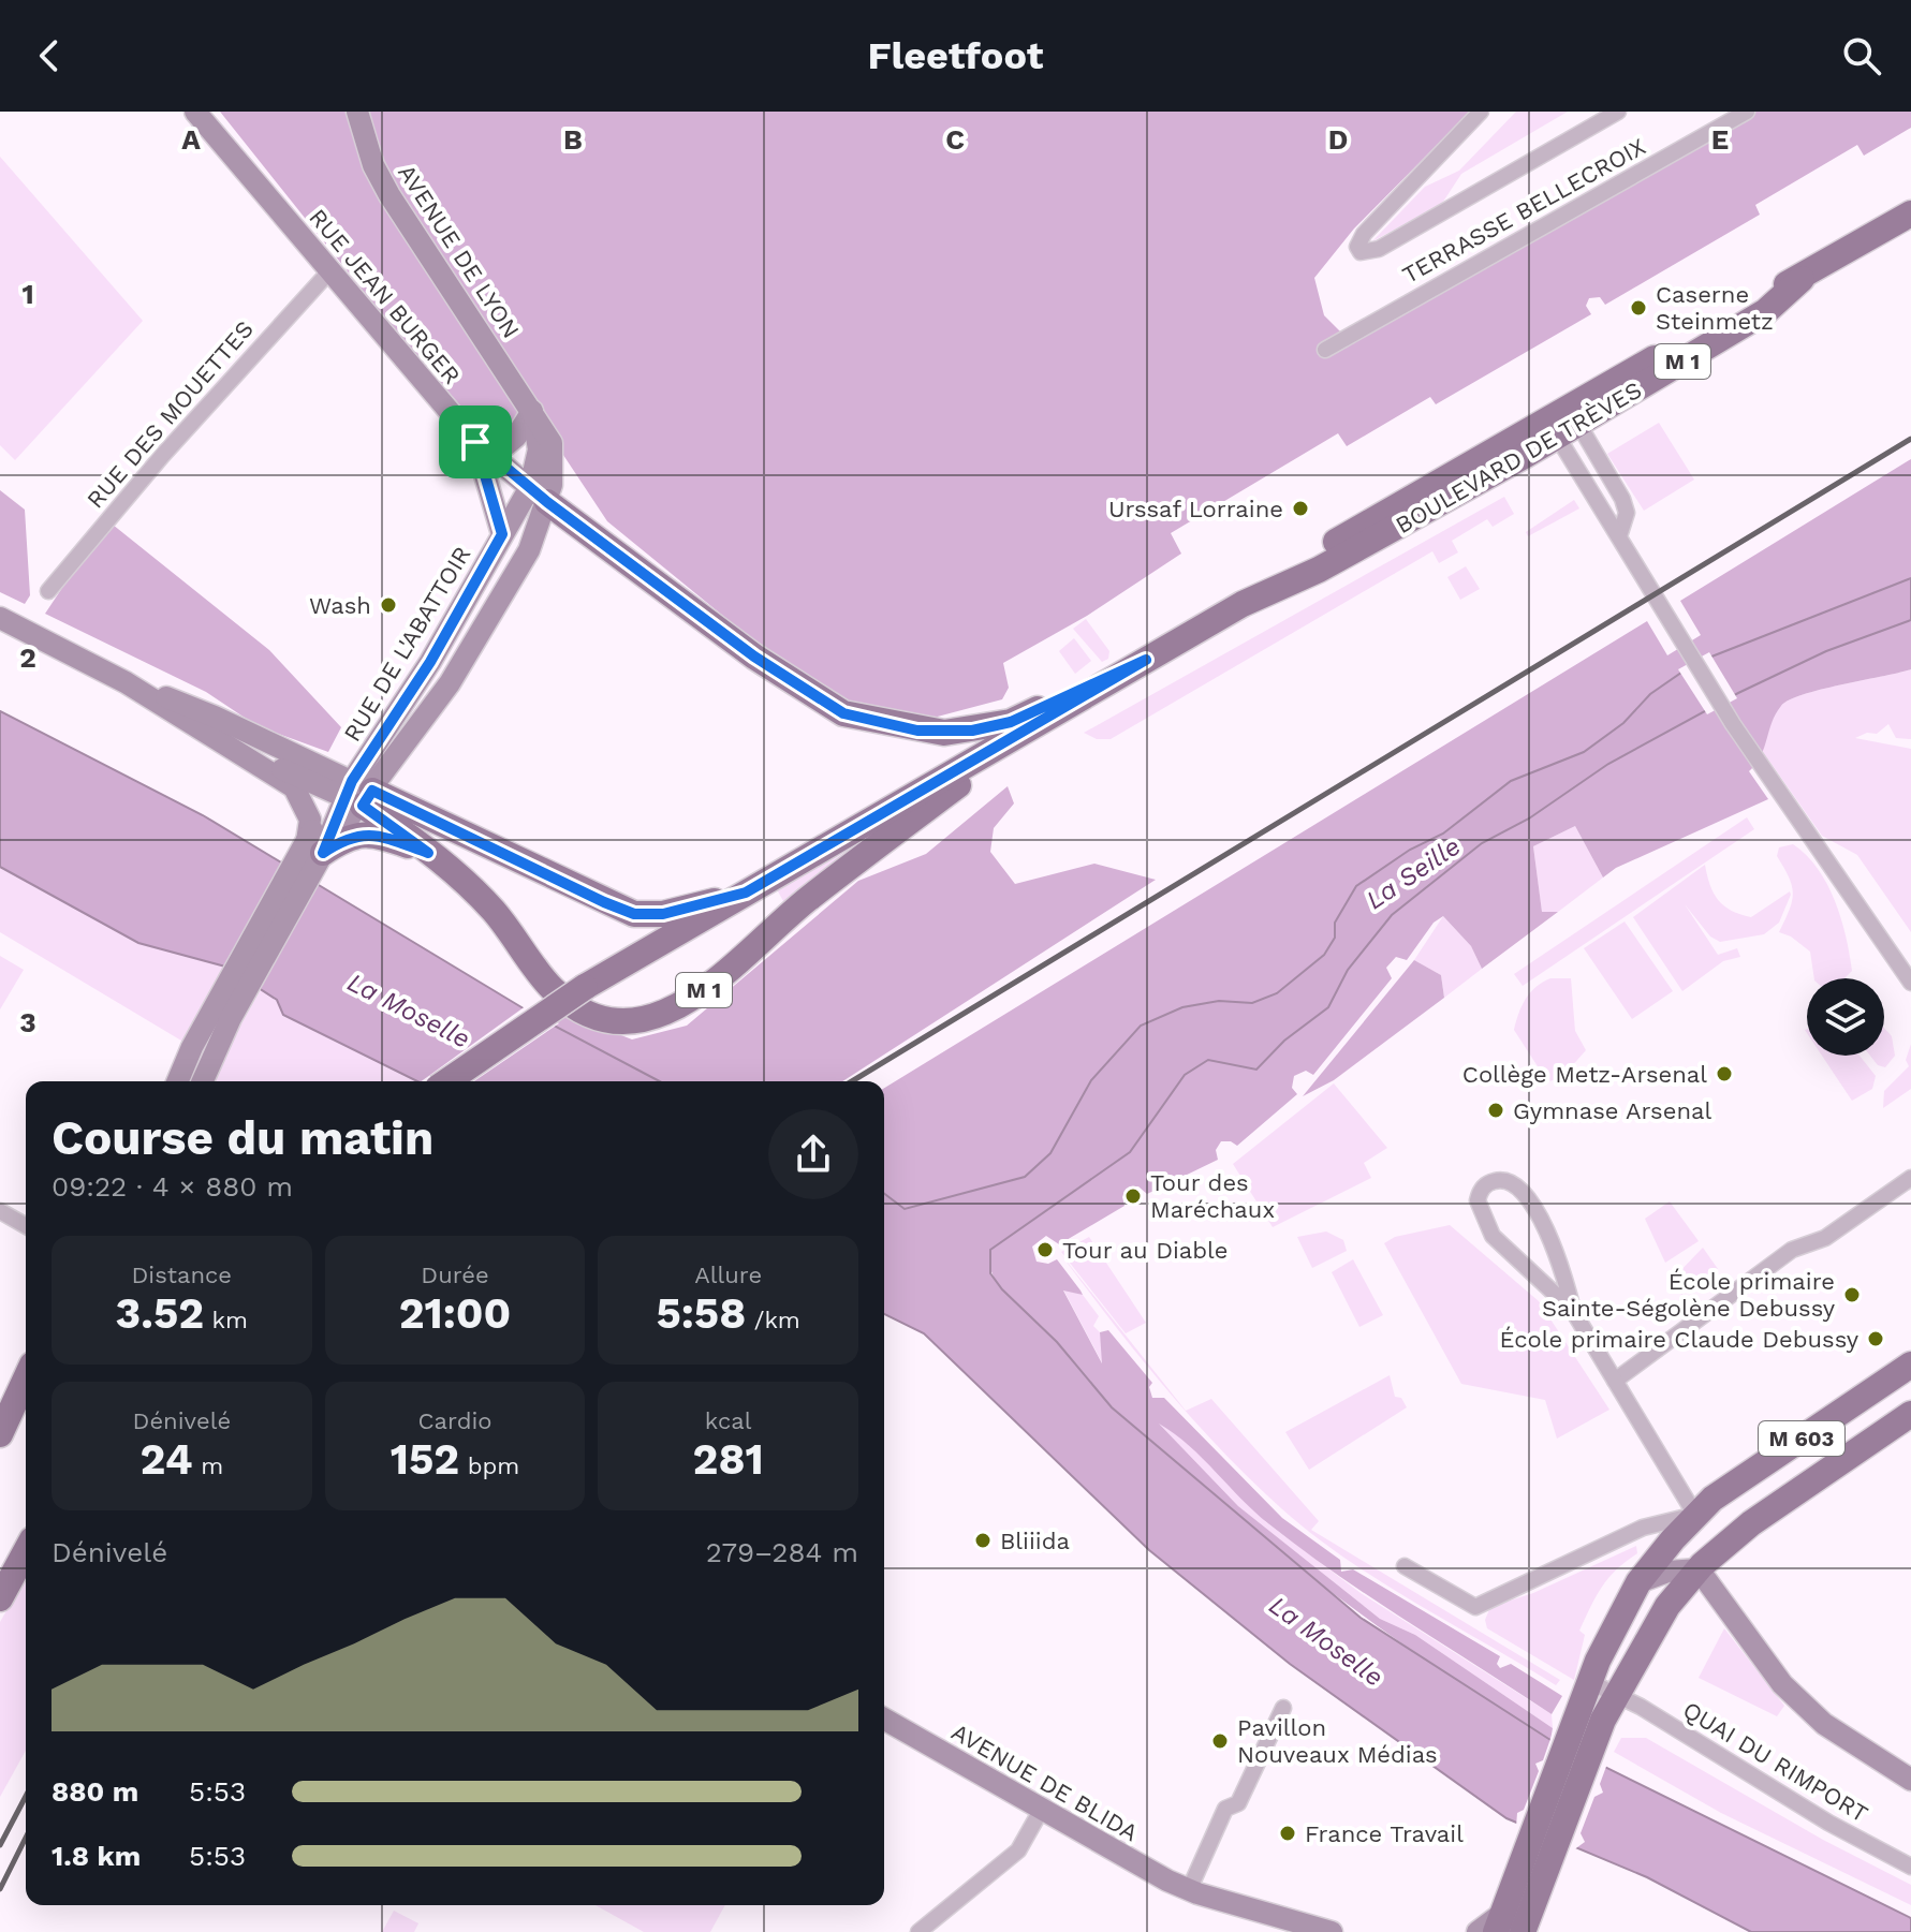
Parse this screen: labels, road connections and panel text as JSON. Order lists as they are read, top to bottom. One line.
{"streets":{"main road":["AVENUE DE LYON","RUE JEAN BURGER","M 1","BOULEVARD DE TRÈVES","RUE DE L'ABATTOIR","M 603","AVENUE DE BLIDA"],"street":["TERRASSE BELLECROIX","RUE DES MOUETTES","QUAI DU RIMPORT"]},"crossings":[["AVENUE DE LYON","RUE JEAN BURGER"],["AVENUE DE LYON","RUE DE L'ABATTOIR"],["RUE JEAN BURGER","RUE DES MOUETTES"],["RUE JEAN BURGER","RUE DE L'ABATTOIR"],["M 1","BOULEVARD DE TRÈVES"],["M 1","RUE DE L'ABATTOIR"],["M 603","QUAI DU RIMPORT"]],"water":["La Seille","La Moselle"],"places":["Caserne Steinmetz","Urssaf Lorraine","Wash","Collège Metz-Arsenal","Gymnase Arsenal","Tour des Maréchaux","Tour au Diable","École primaire Sainte-Ségolène Debussy","École primaire Claude Debussy","Bliiida","Pavillon Nouveaux Médias","France Travail"],"page":{"header":"Fleetfoot","heading":["Course du matin","09:22 · 4 × 880 m"],"stats":[["Distance","3.52 km"],["Durée","21:00"],["Allure","5:58 /km"],["Dénivelé","24 m"],["Cardio","152 bpm"],["kcal","281"]],"chart":["Dénivelé","279–284 m"],"list":[{"name":"880 m","note":"5:53"},{"name":"1.8 km","note":"5:53"}]},"grid":{"columns":["A","B","C","D","E"],"rows":["1","2","3"]}}
